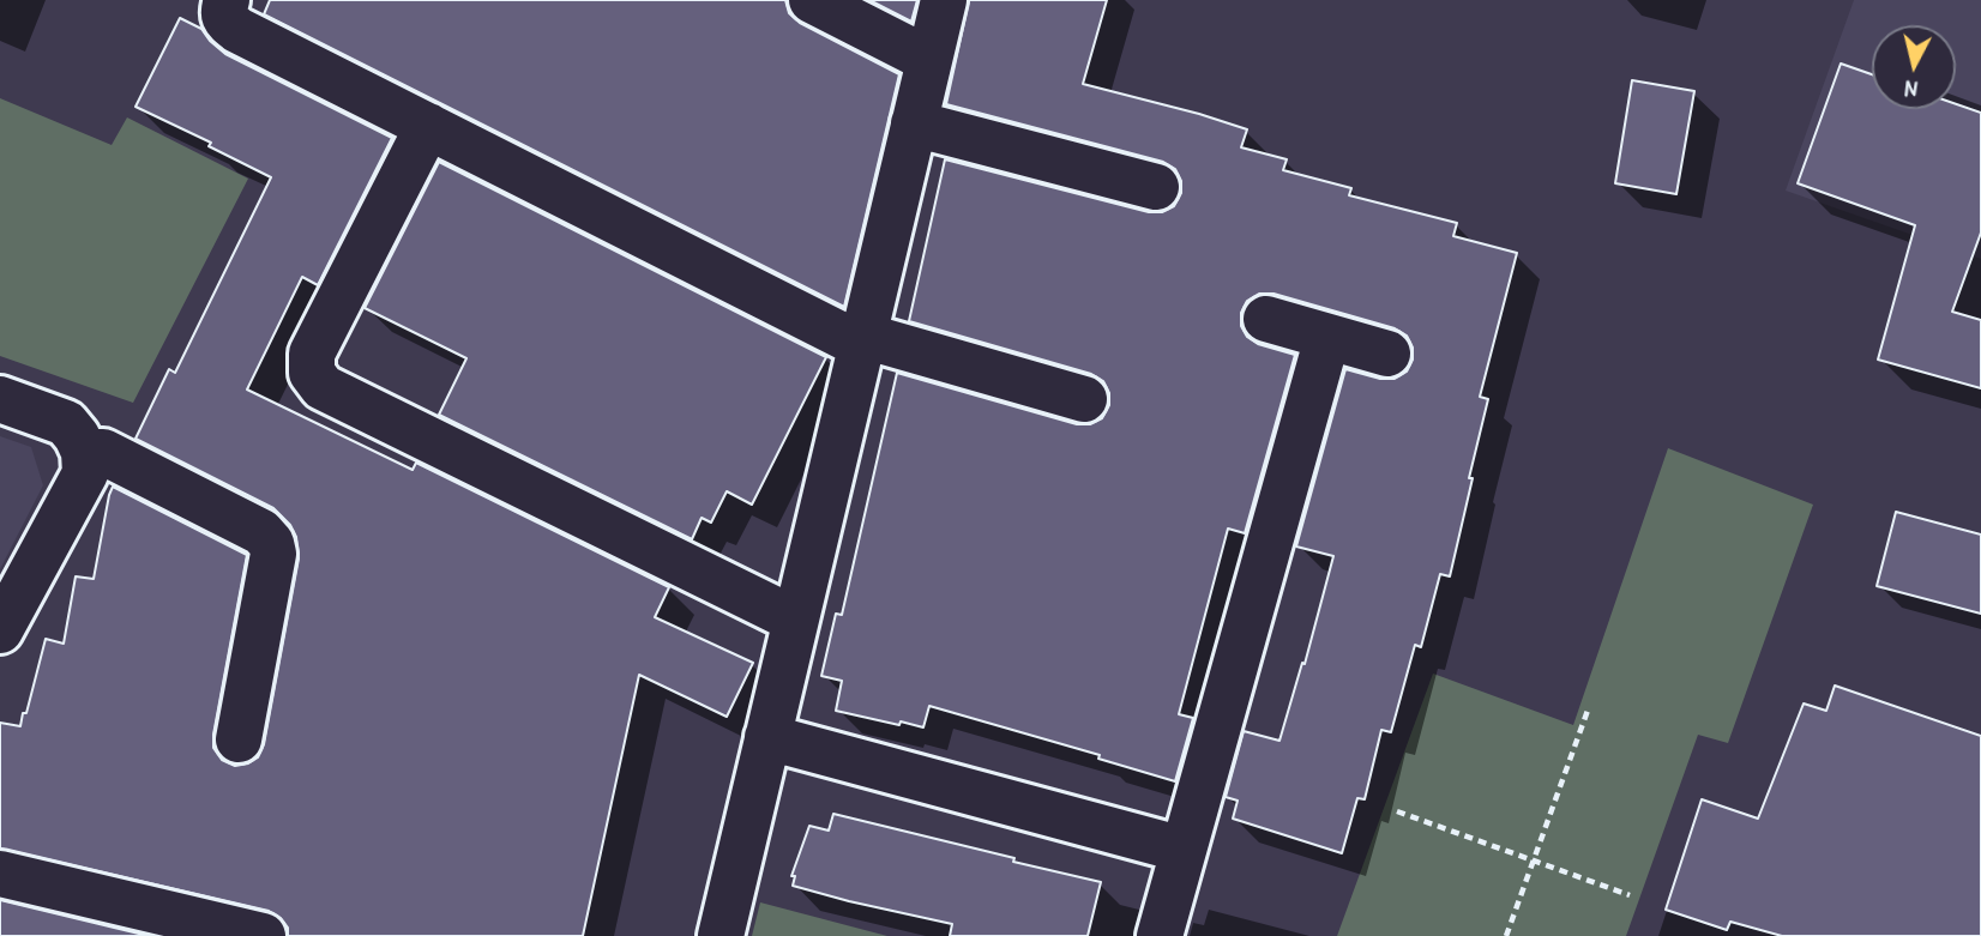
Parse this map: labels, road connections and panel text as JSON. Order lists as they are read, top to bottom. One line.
{"north":"bottom"}
